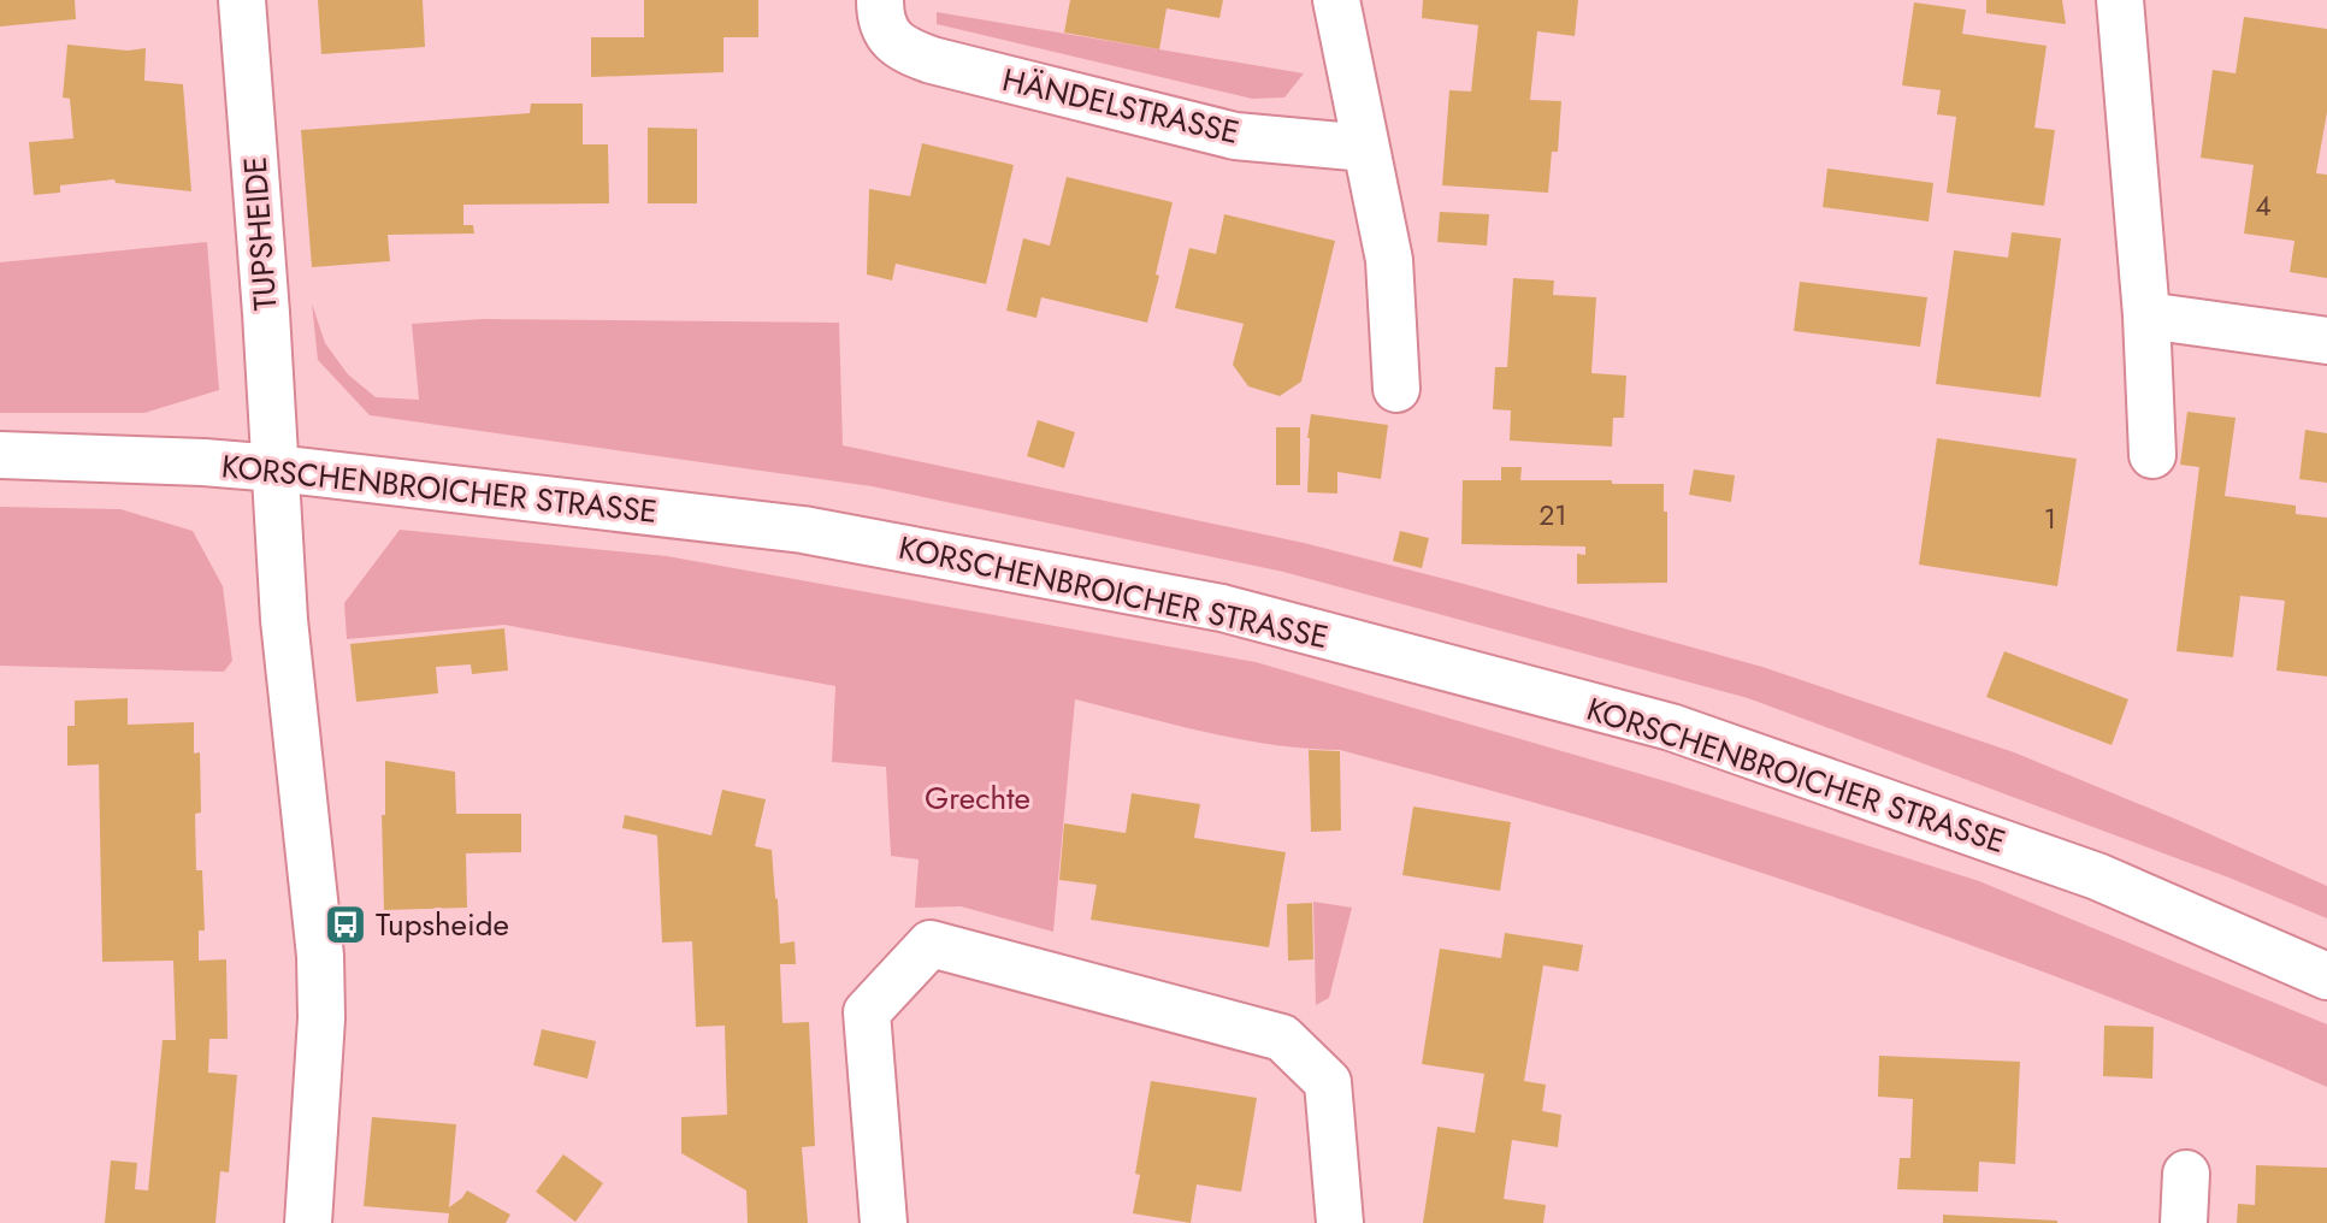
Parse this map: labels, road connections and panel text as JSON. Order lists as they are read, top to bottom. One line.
{"streets":{"street":["HÄNDELSTRASSE","TUPSHEIDE","KORSCHENBROICHER STRASSE"]},"crossings":[["TUPSHEIDE","KORSCHENBROICHER STRASSE"]],"parks":["Grechte"],"places":{"bus stop":["Tupsheide"]},"house_numbers":["4","21","1"]}
